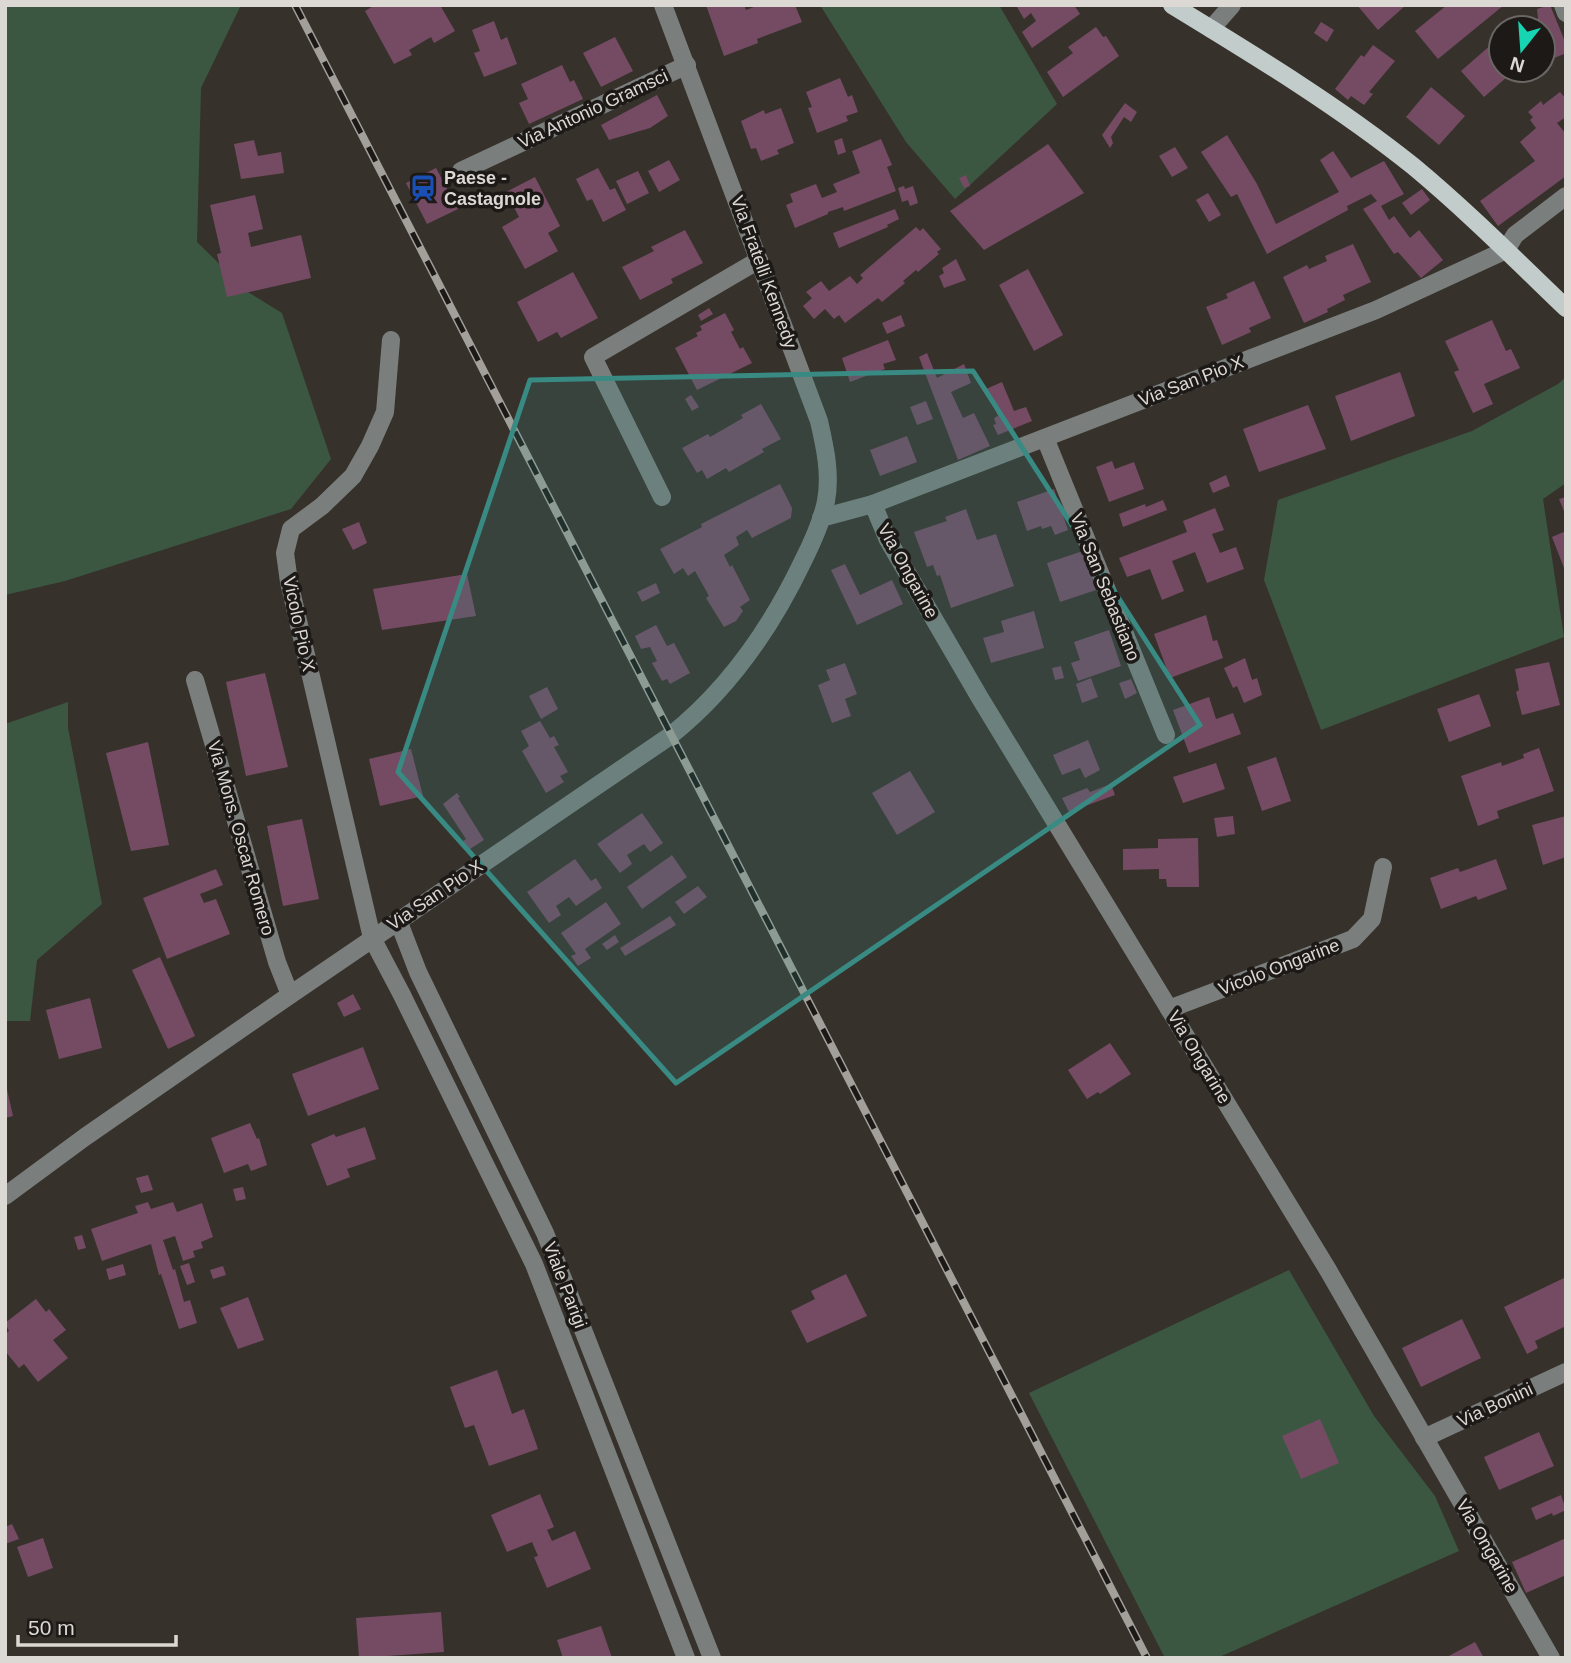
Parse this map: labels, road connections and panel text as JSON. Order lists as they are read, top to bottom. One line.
{"streets":{"street":["Via Antonio Gramsci","Via Fratelli Kennedy","Via San Pio X","Via Ongarine","Via San Sebastiano","Vicolo Pio X","Via Mons. Oscar Romero","Vicolo Ongarine","Viale Parigi","Via Bonini"]},"crossings":[["Via Antonio Gramsci","Via Fratelli Kennedy"],["Via Fratelli Kennedy","Via San Pio X"],["Via Fratelli Kennedy","Via Ongarine"],["Via San Pio X","Via Ongarine"],["Via San Pio X","Via San Sebastiano"],["Via San Pio X","Vicolo Pio X"],["Via San Pio X","Via Mons. Oscar Romero"],["Via San Pio X","Viale Parigi"],["Via Ongarine","Vicolo Ongarine"],["Via Ongarine","Via Bonini"],["Vicolo Pio X","Viale Parigi"]],"places":{"station":["Paese - Castagnole"]},"scale_bar":"50 m","north":"bottom"}
